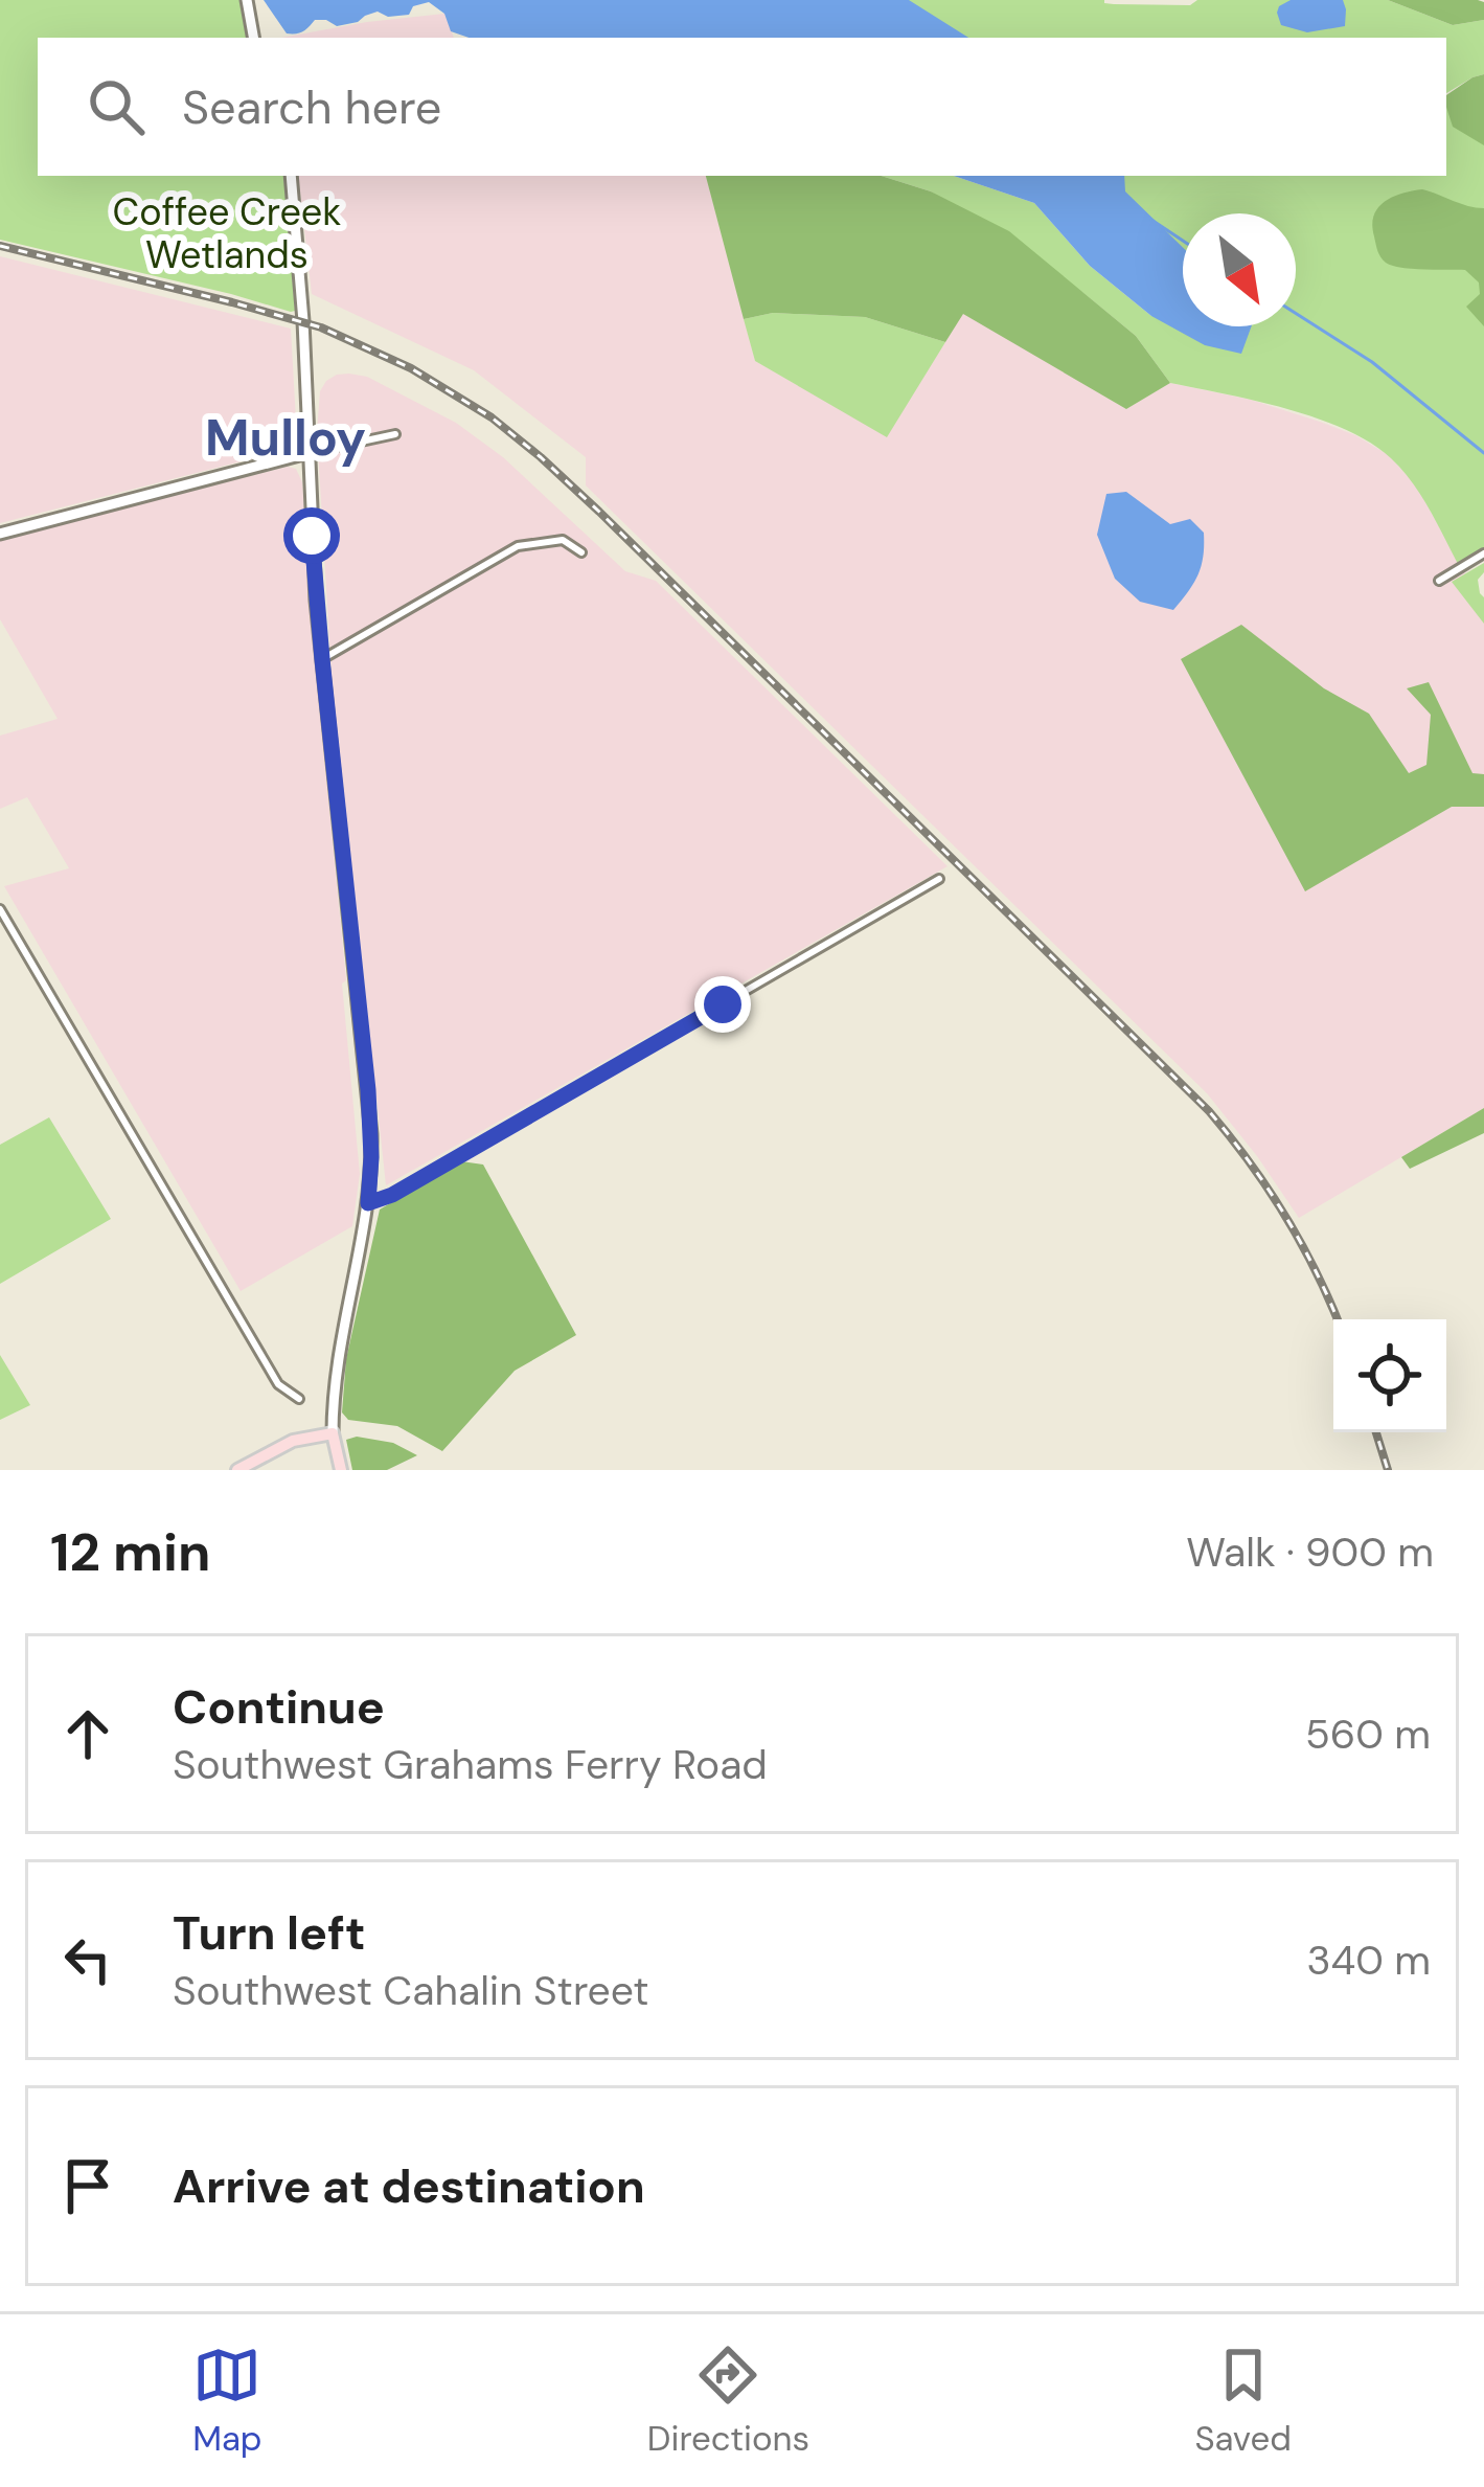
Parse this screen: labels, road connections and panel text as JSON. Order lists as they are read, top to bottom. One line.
{"districts":["Mulloy"],"parks":["Coffee Creek Wetlands"],"north":"bottom right","page":{"search":"Search here","heading":["12 min","Walk · 900 m"],"list":[["Continue","Southwest Grahams Ferry Road","560 m"],["Turn left","Southwest Cahalin Street","340 m"],"Arrive at destination"],"nav":["Map","Directions","Saved"]}}
